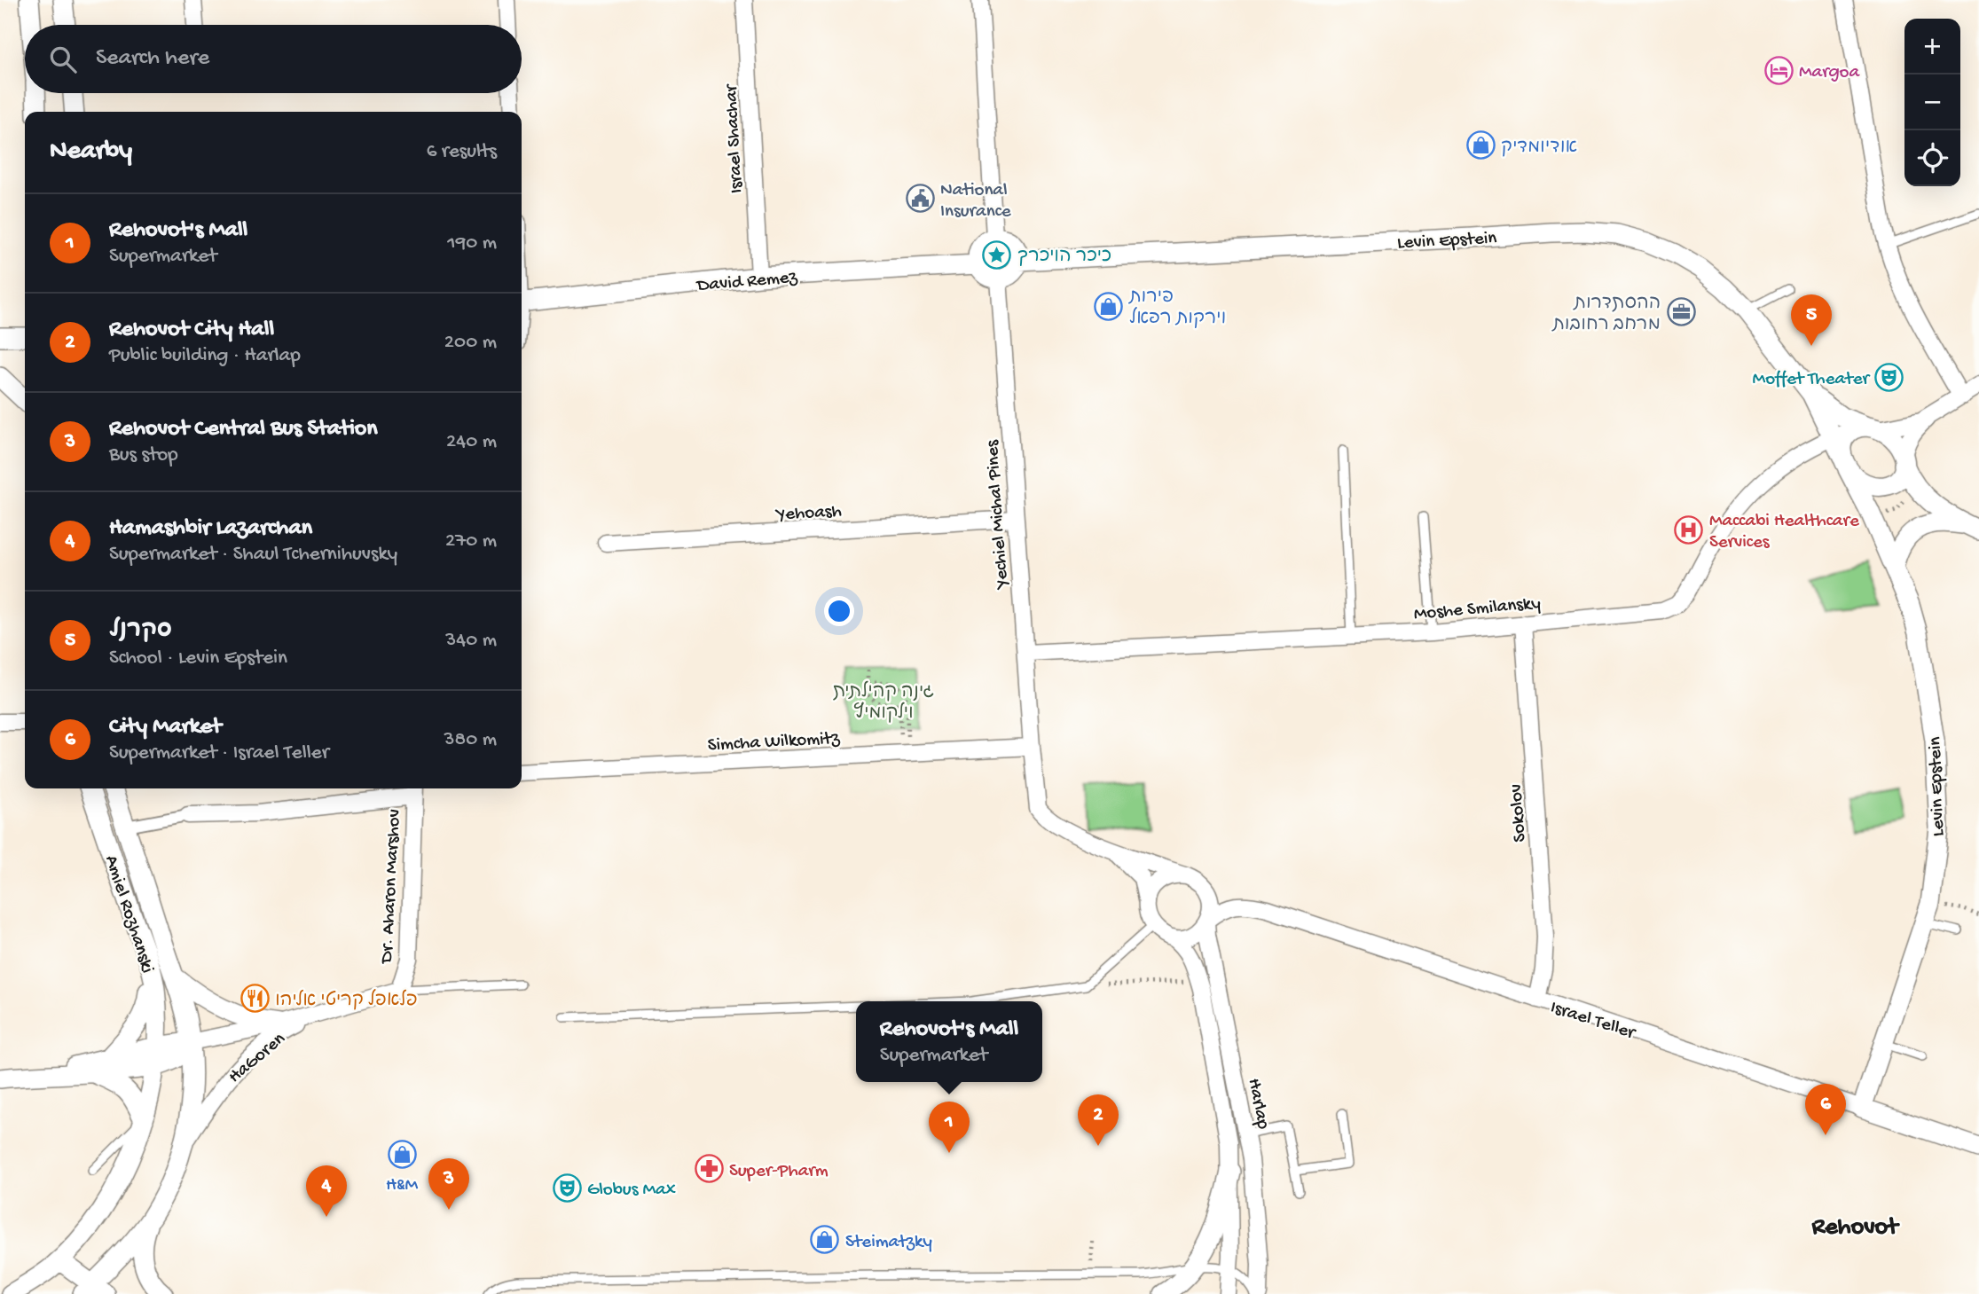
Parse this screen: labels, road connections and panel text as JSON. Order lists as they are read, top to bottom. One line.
{"streets":{"street":["Israel Shachar","Levin Epstein","David Remez","Yehoash","Yechiel Michal Pines","Moshe Smilansky","Simcha Wilkomitz","Sokolov","Dr. Aharon Marshov","Amiel Rozhanski","Israel Teller","HaGoren","Harlap"]},"crossings":[["Israel Shachar","David Remez"],["Levin Epstein","David Remez"],["Levin Epstein","Yechiel Michal Pines"],["Levin Epstein","Moshe Smilansky"],["Levin Epstein","Israel Teller"],["David Remez","Yechiel Michal Pines"],["Yehoash","Yechiel Michal Pines"],["Yechiel Michal Pines","Moshe Smilansky"],["Yechiel Michal Pines","Simcha Wilkomitz"],["Moshe Smilansky","Sokolov"],["Sokolov","Israel Teller"],["Dr. Aharon Marshov","HaGoren"],["Amiel Rozhanski","HaGoren"],["Israel Teller","Harlap"]],"districts":["Rehovot"],"parks":["גינה קהילתית וילקומיץ"],"places":{"hotel":["Margoa"],"shop":["אודיומדיק","פירות וירקות רפאל","H&M","Steimatzky"],"public building":["National Insurance"],"place":["כיכר הויכרך"],"office":["ההסתדרות מרחב רחובות"],"theatre":["Moffet Theater","Globus Max"],"hospital":["Maccabi Healthcare Services"],"restaurant":["פלאפל קריטי אליהו"],"pharmacy":["Super-Pharm"]},"page":{"map_buttons":["+","−"],"search":"Search here","heading":["Nearby","6 results"],"list":[{"mark":"1","name":"Rehovot's Mall","note":"Supermarket","value":"190 m"},{"mark":"2","name":"Rehovot City Hall","note":"Public building · Harlap","value":"200 m"},{"mark":"3","name":"Rehovot Central Bus Station","note":"Bus stop","value":"240 m"},{"mark":"4","name":"Hamashbir Lazarchan","note":"Supermarket · Shaul Tchernihuvsky","value":"270 m"},{"mark":"5","name":"סקרנל","note":"School · Levin Epstein","value":"340 m"},{"mark":"6","name":"City Market","note":"Supermarket · Israel Teller","value":"380 m"}],"pins":["5","6","2","1","3","4"],"popup":["Rehovot's Mall","Supermarket"]}}
